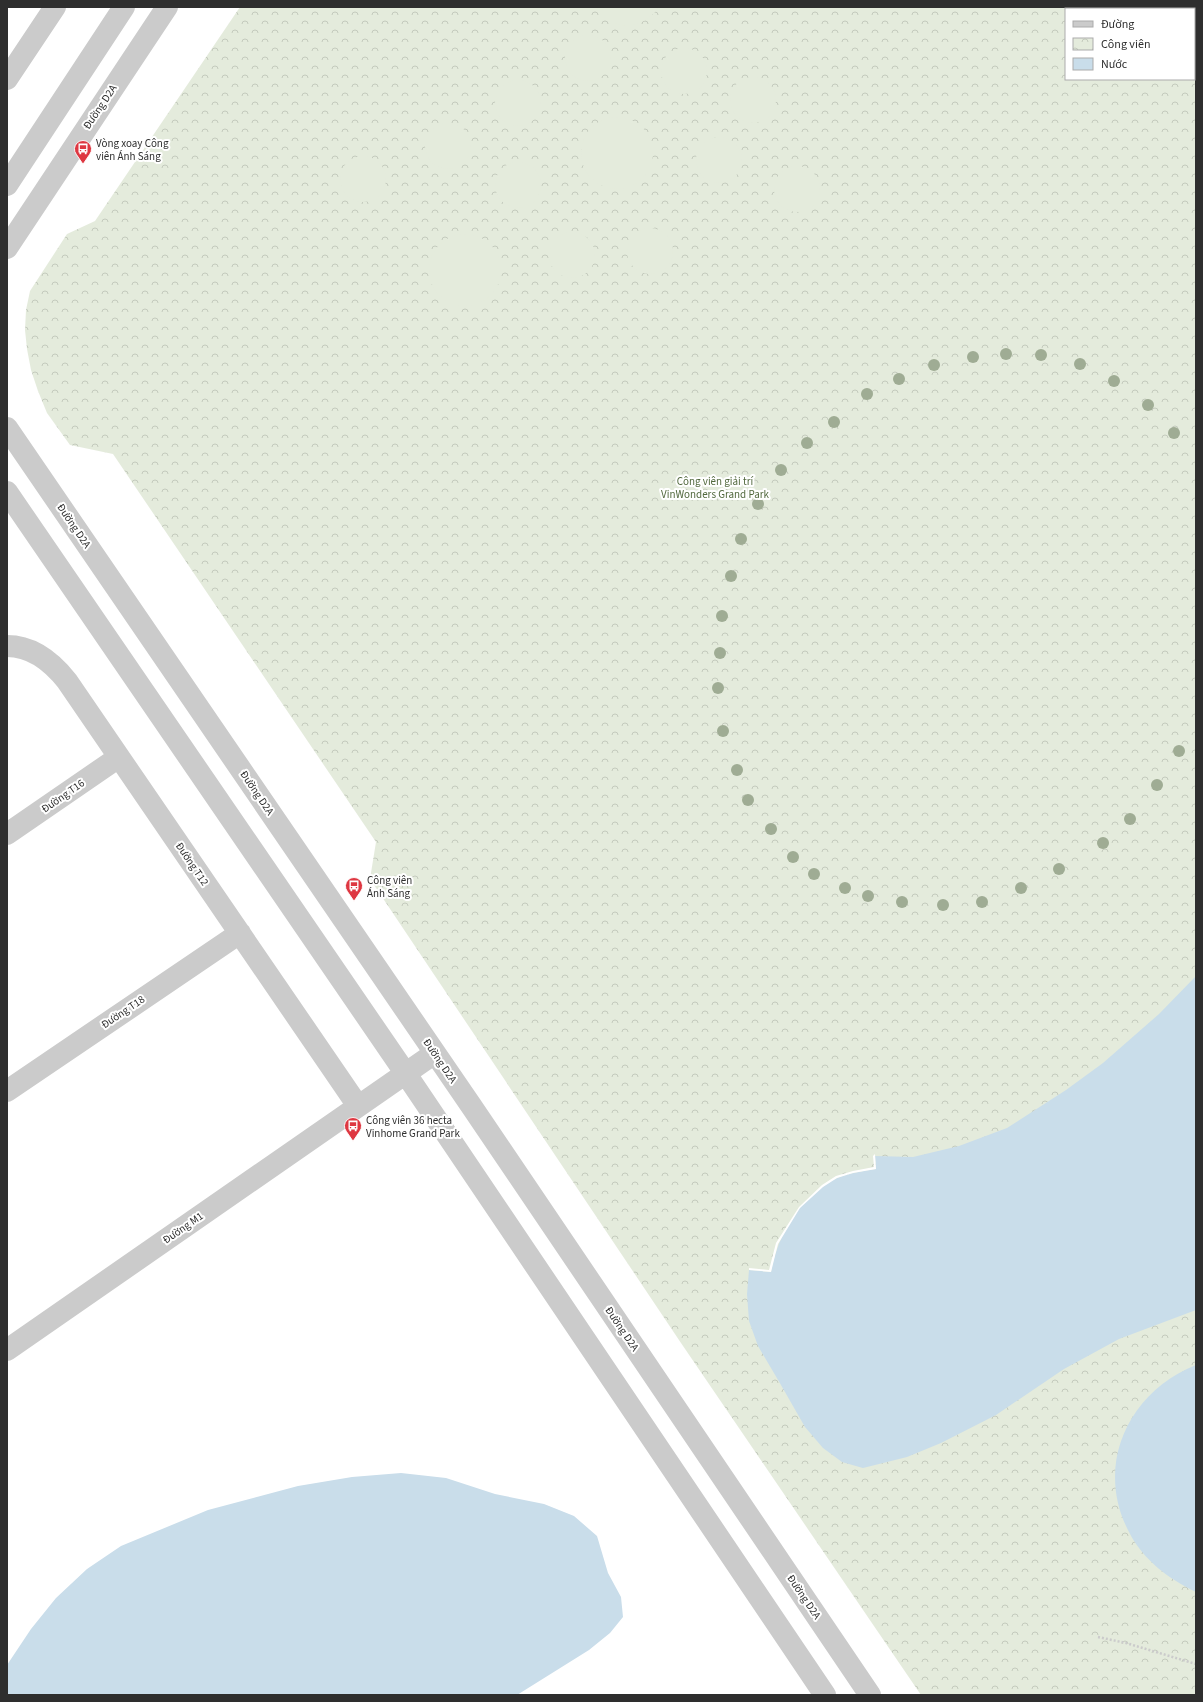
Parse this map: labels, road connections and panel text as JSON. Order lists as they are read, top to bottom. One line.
{"streets":{"street":["Đường D2A","Đường T16","Đường T12","Đường T18","Đường M1"]},"crossings":[["Đường T16","Đường T12"],["Đường T12","Đường T18"],["Đường T12","Đường M1"]],"parks":["Công viên giải trí VinWonders Grand Park"],"places":{"bus stop":["Vòng xoay Công viên Ánh Sáng","Công viên Ánh Sáng","Công viên 36 hecta Vinhome Grand Park"]},"legend":["Đường","Công viên","Nước"]}
